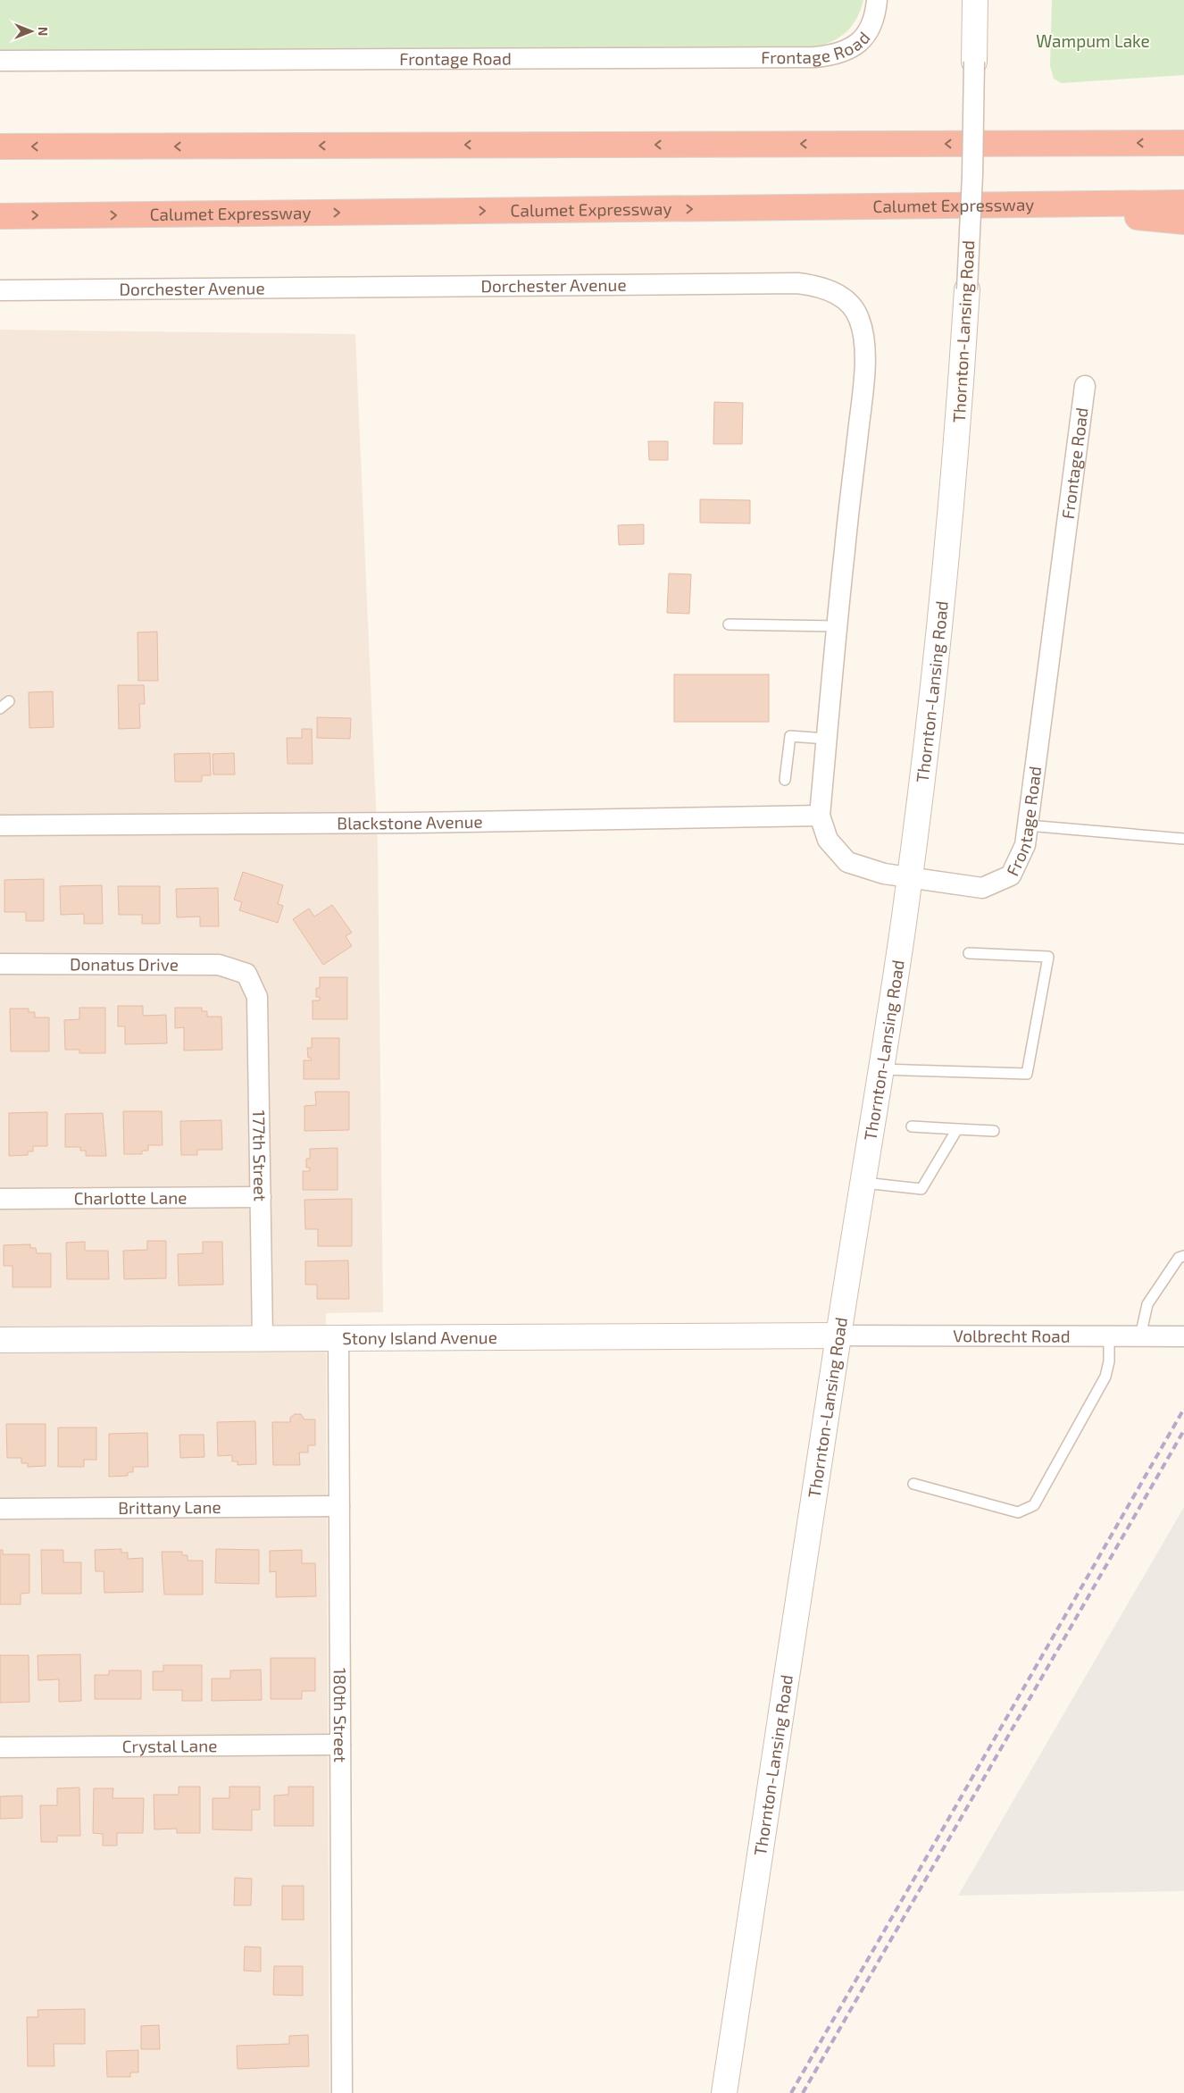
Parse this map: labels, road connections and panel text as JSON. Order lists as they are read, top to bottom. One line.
{"streets":{"highway":["Calumet Expressway"],"street":["Frontage Road","Dorchester Avenue","Thornton-Lansing Road","Blackstone Avenue","Donatus Drive","177th Street","Charlotte Lane","Volbrecht Road","Stony Island Avenue","Brittany Lane","180th Street","Crystal Lane"]},"crossings":[["Frontage Road","Dorchester Avenue"],["Frontage Road","Thornton-Lansing Road"],["Frontage Road","Blackstone Avenue"],["Thornton-Lansing Road","Volbrecht Road"],["Thornton-Lansing Road","Stony Island Avenue"],["Donatus Drive","177th Street"],["177th Street","Charlotte Lane"],["177th Street","Stony Island Avenue"],["Volbrecht Road","Stony Island Avenue"],["Stony Island Avenue","180th Street"],["Brittany Lane","180th Street"],["180th Street","Crystal Lane"]],"parks":["Wampum Lake"],"north":"right"}
